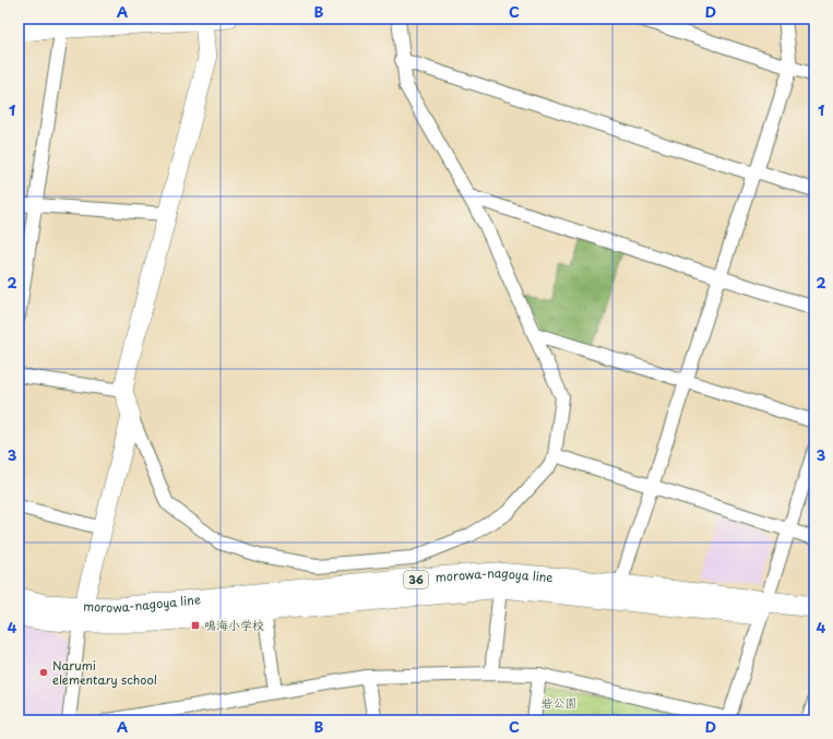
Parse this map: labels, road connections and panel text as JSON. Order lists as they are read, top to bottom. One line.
{"streets":{"main road":["morowa-nagoya line","36"]},"parks":["砦公園"],"places":{"transit":["鳴海小学校"],"other":["Narumi elementary school"]},"grid":{"columns":["A","B","C","D"],"rows":["1","2","3","4"]}}
